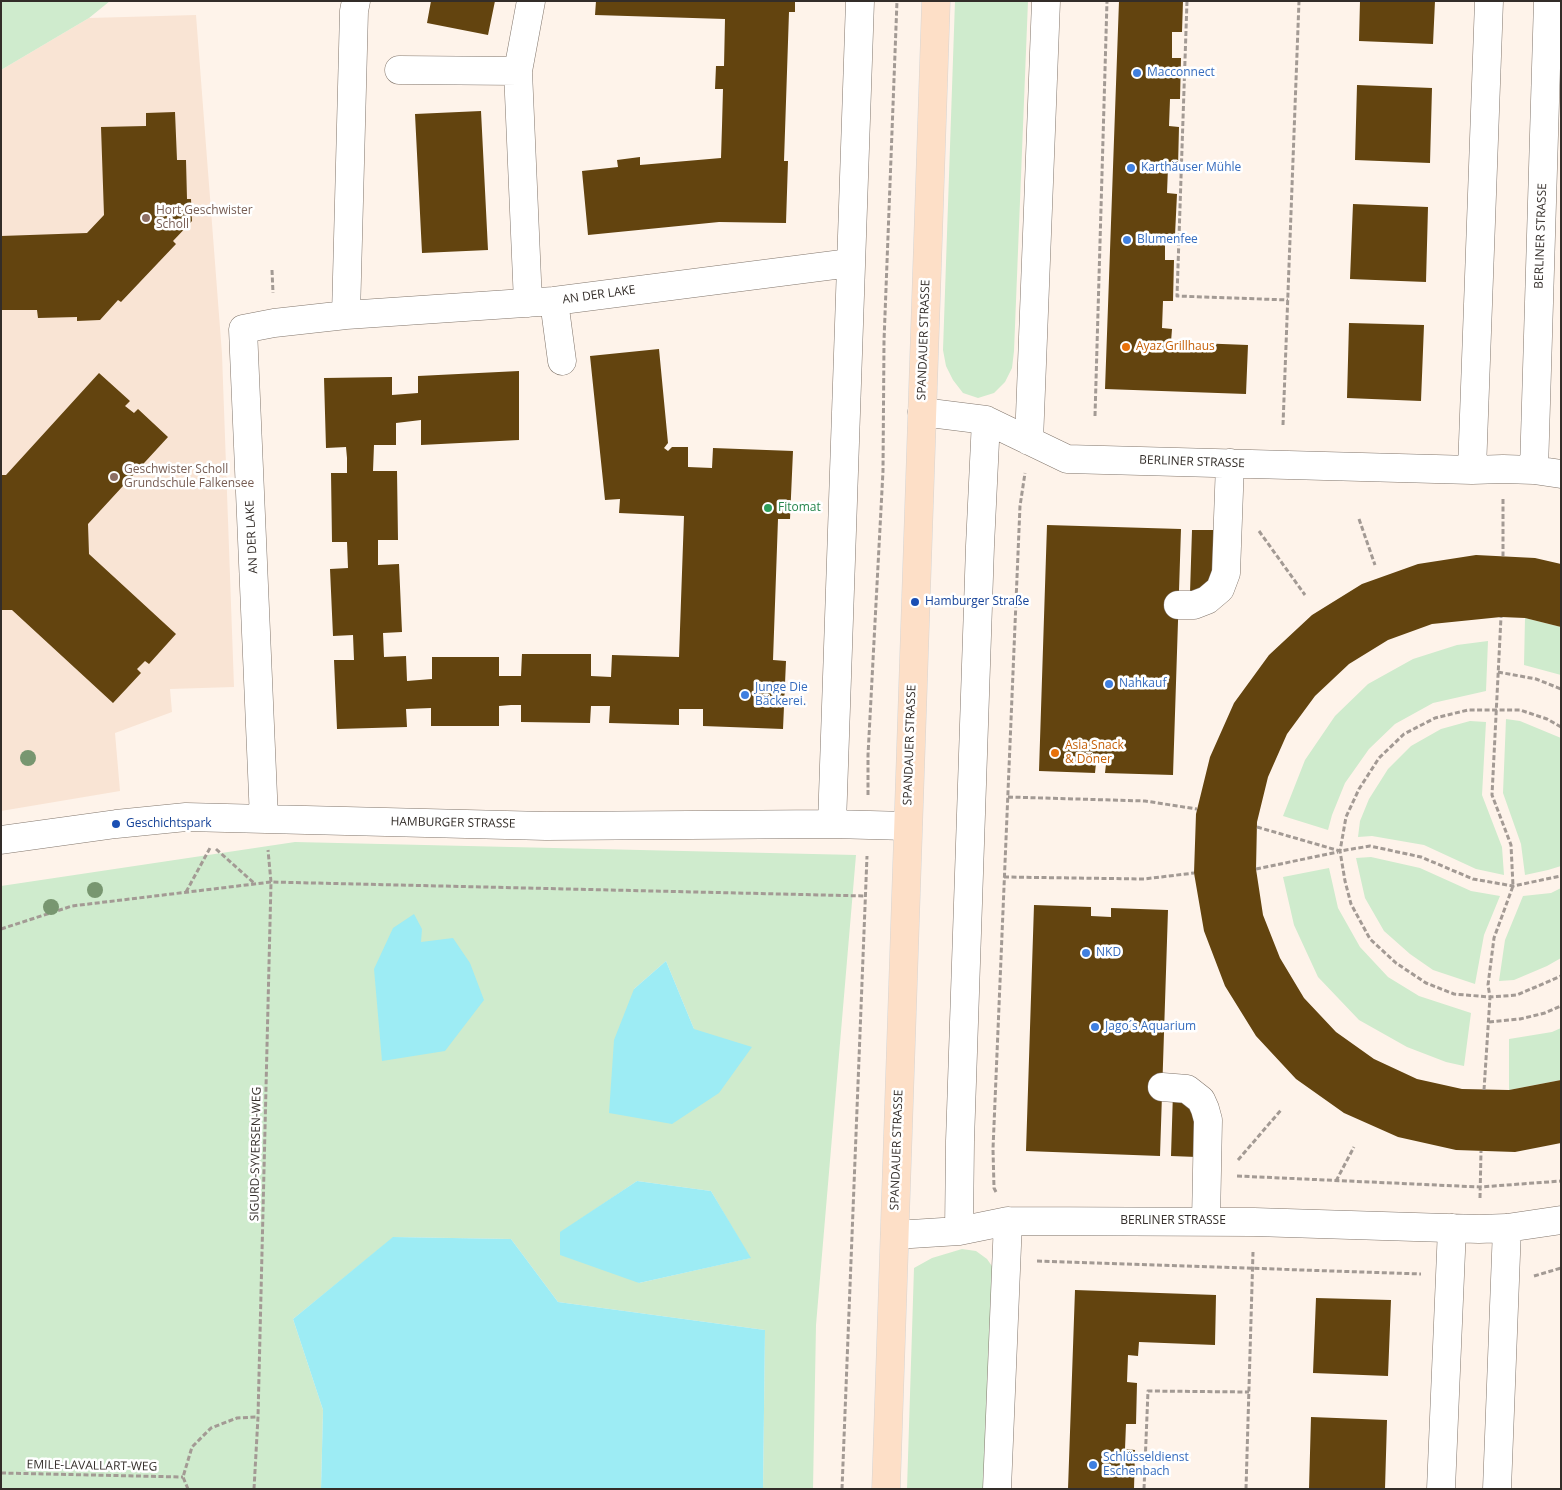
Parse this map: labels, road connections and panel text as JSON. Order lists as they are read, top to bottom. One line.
{"streets":{"main road":["SPANDAUER STRASSE"],"street":["BERLINER STRASSE","AN DER LAKE","HAMBURGER STRASSE"],"path":["SIGURD-SYVERSEN-WEG","EMILE-LAVALLART-WEG"]},"crossings":[["BERLINER STRASSE","SPANDAUER STRASSE"],["AN DER LAKE","HAMBURGER STRASSE"],["AN DER LAKE","SIGURD-SYVERSEN-WEG"],["SPANDAUER STRASSE","HAMBURGER STRASSE"],["HAMBURGER STRASSE","SIGURD-SYVERSEN-WEG"]],"places":["Macconnect","Karthäuser Mühle","Hort Geschwister Scholl","Blumenfee","Ayaz Grillhaus","Geschwister Scholl Grundschule Falkensee","Fitomat","Hamburger Straße","Nahkauf","Junge Die Bäckerei.","Asia Snack & Döner","Geschichtspark","NKD","Jago´s Aquarium","Schlüsseldienst Eschenbach"]}
